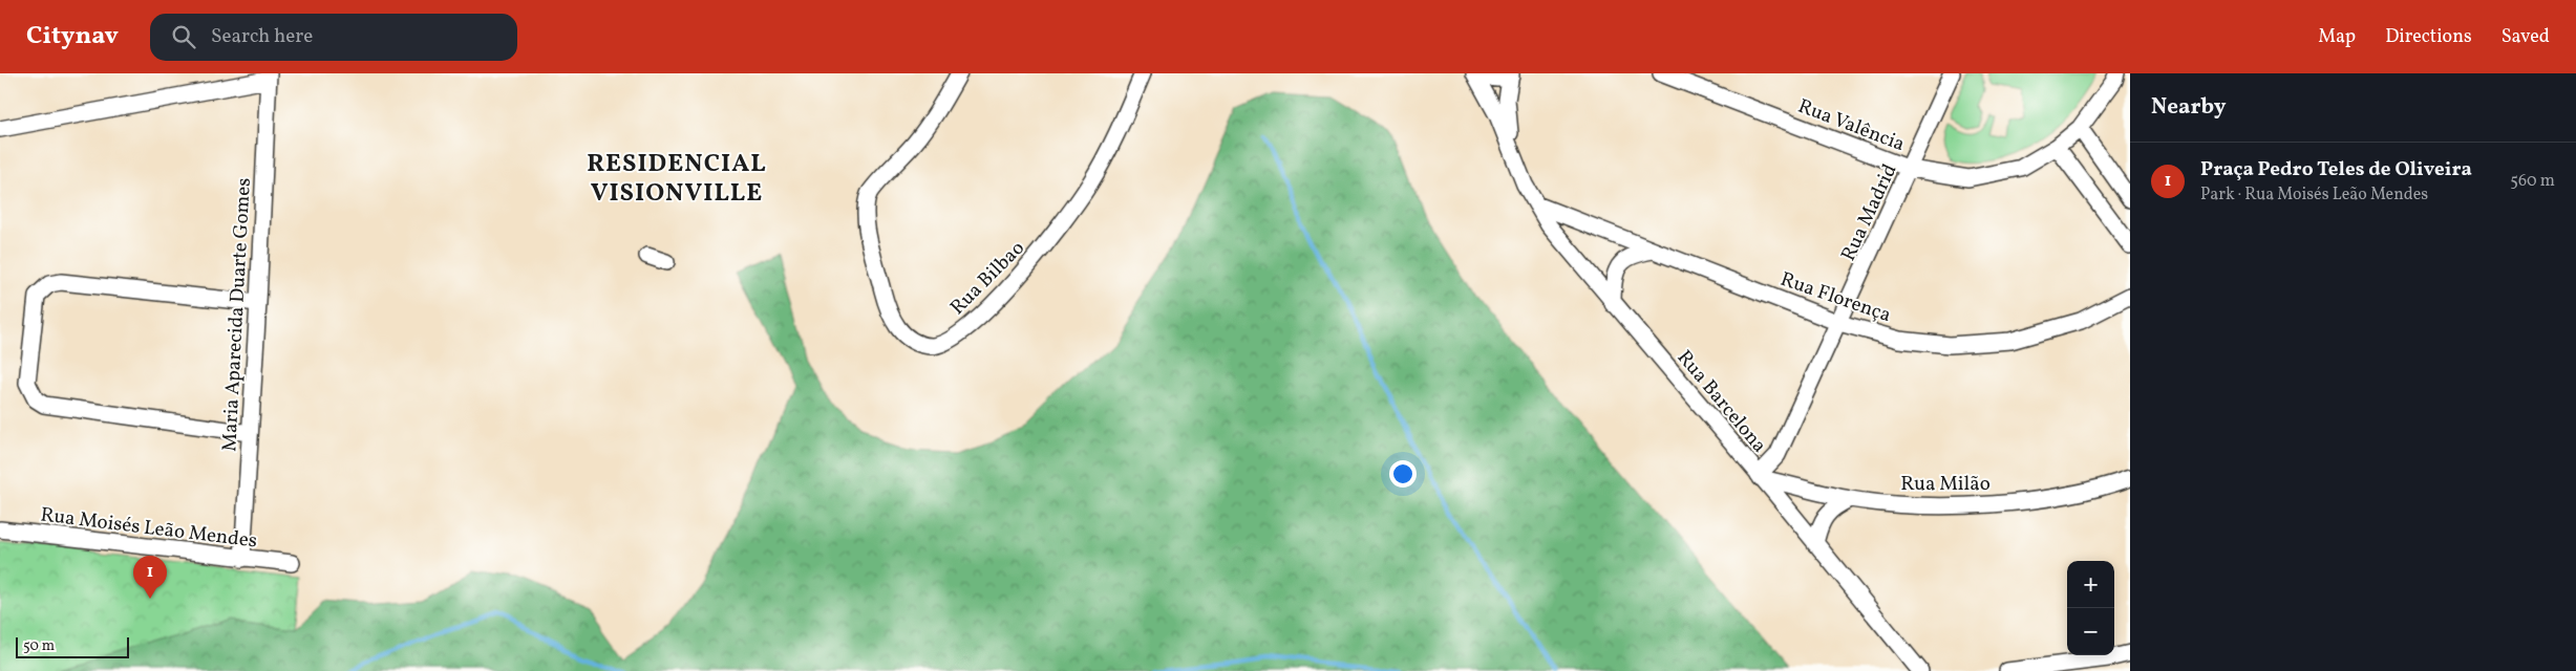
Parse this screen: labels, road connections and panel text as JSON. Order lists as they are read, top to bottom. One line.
{"streets":{"street":["Rua Valência","Rua Madrid","Rua Bilbao","Rua Florença","Maria Aparecida Duarte Gomes","Rua Barcelona","Rua Milão","Rua Moisés Leão Mendes"]},"crossings":[["Rua Valência","Rua Madrid"],["Rua Madrid","Rua Florença"],["Rua Madrid","Rua Barcelona"],["Rua Madrid","Rua Milão"],["Rua Florença","Rua Barcelona"],["Maria Aparecida Duarte Gomes","Rua Moisés Leão Mendes"],["Rua Barcelona","Rua Milão"]],"districts":["RESIDENCIAL VISIONVILLE"],"scale_bar":"50 m","page":{"header":"Citynav","search":"Search here","nav":["Map","Directions","Saved"],"heading":"Nearby","list":[{"mark":"1","name":"Praça Pedro Teles de Oliveira","note":"Park · Rua Moisés Leão Mendes","value":"560 m"}],"pins":"1","map_buttons":["+","−"],"scale":"50 m"}}
